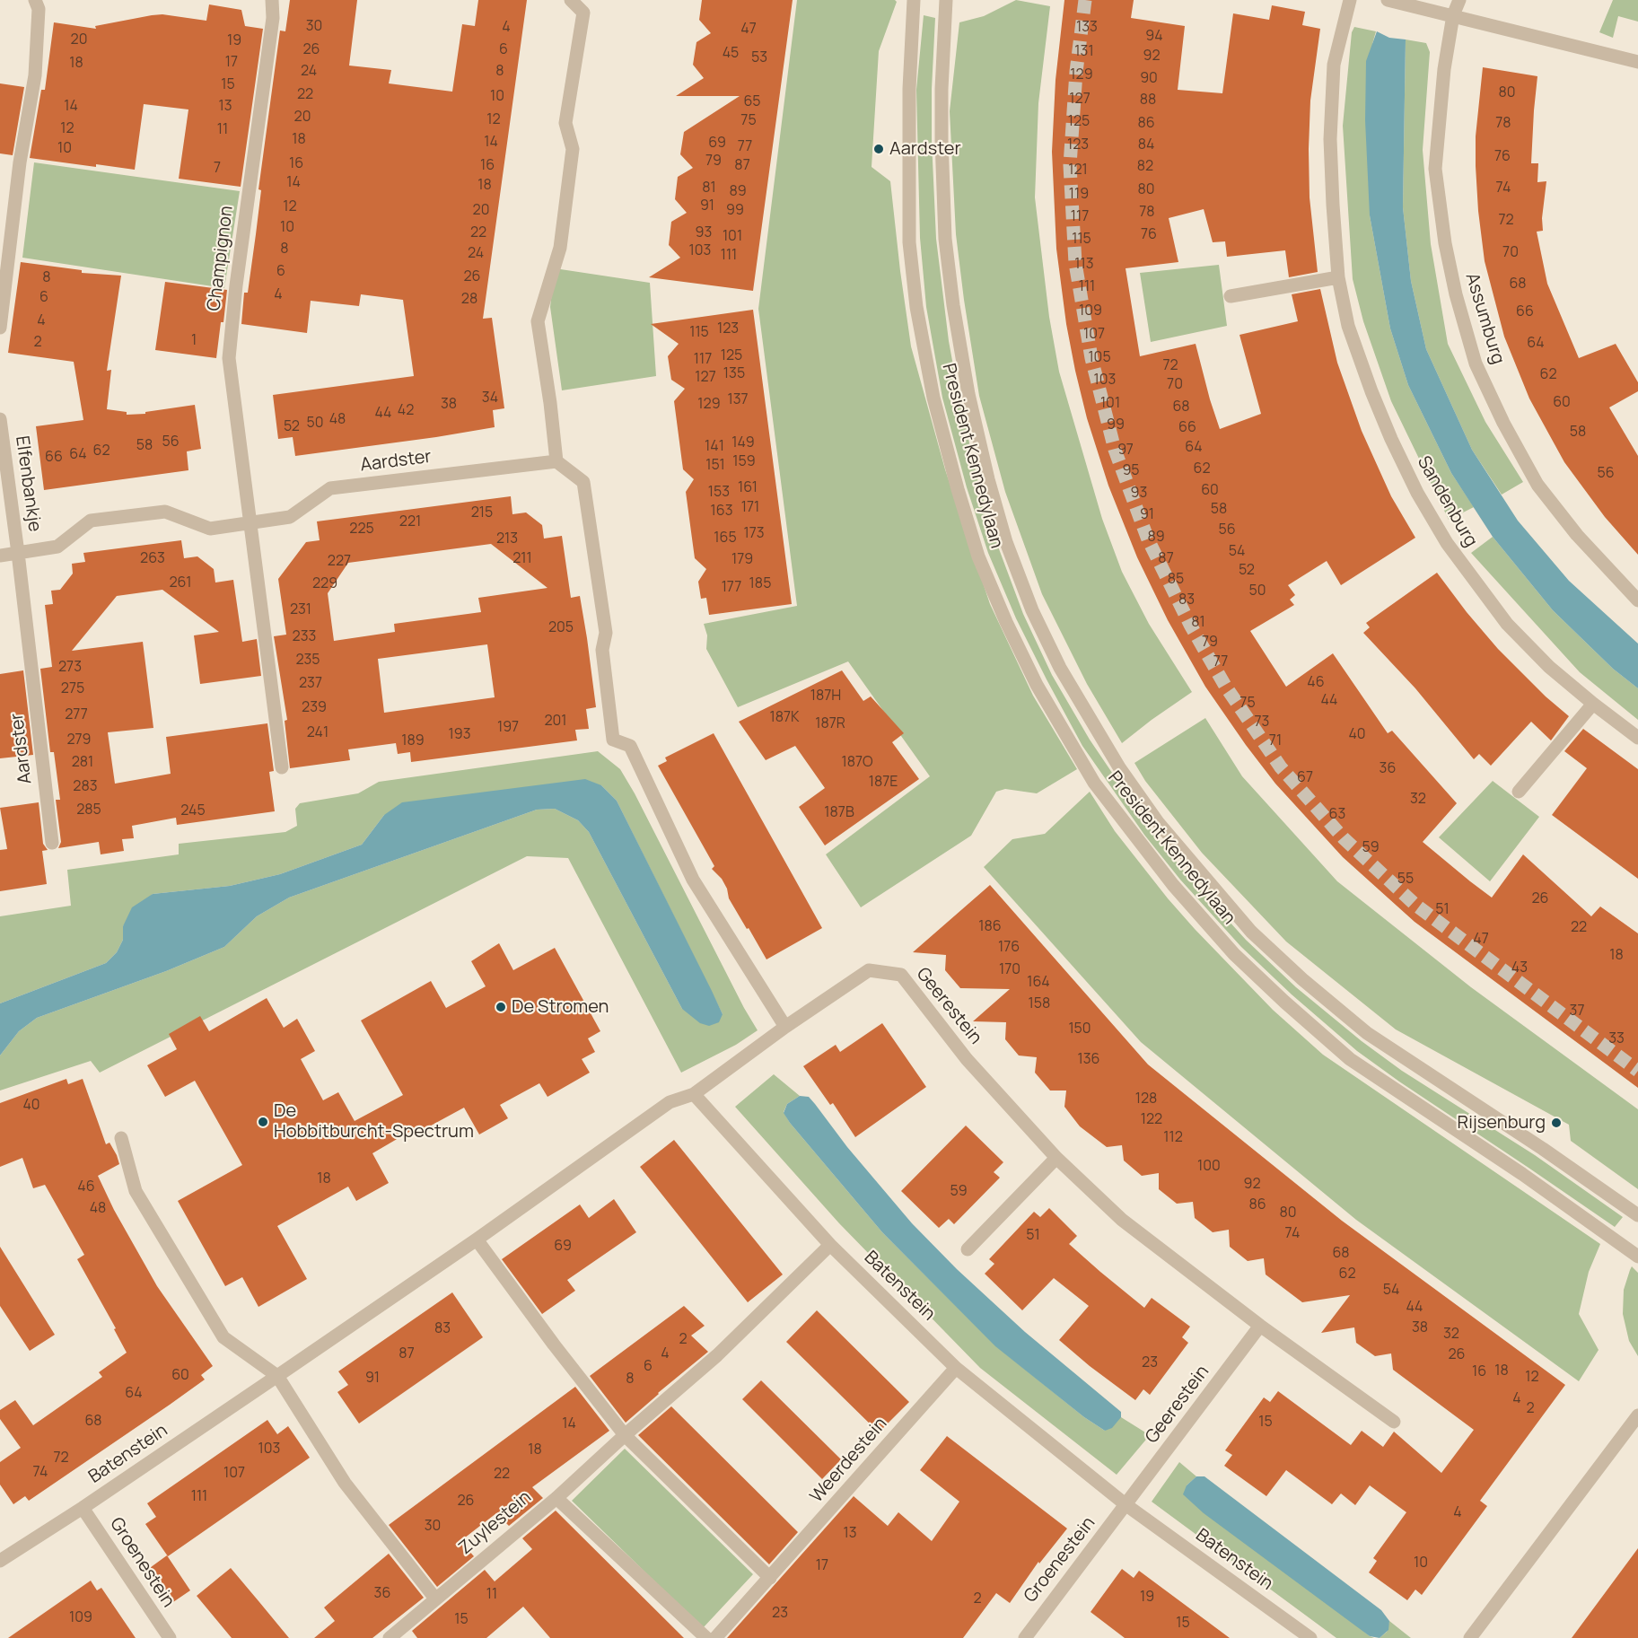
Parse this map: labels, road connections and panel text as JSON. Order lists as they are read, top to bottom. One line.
{"streets":{"street":["Champignon","Assumburg","President Kennedylaan","Aardster","Elfenbankje","Sandenburg","Geerestein","Batenstein","Weerdestein","Zuylestein","Groenestein"]},"crossings":[["Champignon","Aardster"],["Aardster","Elfenbankje"],["Geerestein","Batenstein"],["Geerestein","Groenestein"],["Batenstein","Weerdestein"],["Batenstein","Zuylestein"],["Batenstein","Groenestein"]],"places":["Aardster","De Stromen","De Hobbitburcht-Spectrum","Rijsenburg"],"house_numbers":["30","4","133","47","94","20","19","26","6","131","45","92","53","17","18","24","8","129","90","15","80","22","10","127","88","65","14","13","20","12","75","125","86","78","12","11","18","14","69","123","84","77","10","76","79","16","16","87","82","7","121","14","18","81","74","80","89","119","91","12","20","99","78","117","72","10","22","93","76","101","115","8","103","70","24","111","113","6","26","8","68","111","4","6","28","109","66","4","123","115","107","1","2","64","125","105","117","72","135","62","127","103","70","34","137","60","101","38","129","68","42","44","48","50","99","52","66","58","56","149","58","141","64","97","62","64","66","159","151","62","95","56","161","60","153","93","171","58","163","215","91","221","225","56","173","89","165","213","54","263","211","87","179","227","52","85","261","229","185","177","50","83","231","81","205","233","79","235","77","273","46","237","275","187H","44","75","239","277","187K","201","73","187R","197","241","193","40","279","189","71","281","187O","36","67","187E","283","32","285","245","187B","63","59","55","26","51","186","22","47","176","18","43","170","164","158","37","150","33","136","128","40","122","112","100","18","92","46","59","86","48","80","74","51","69","68","62","54","44","38","83","32","2","87","4","26","23","6","18","16","60","12","91","8","64","4","2","68","15","14","103","18","72","74","107","22","111","26","4","30","13","10","17","36","11","19","2","23","109","15","15"]}
